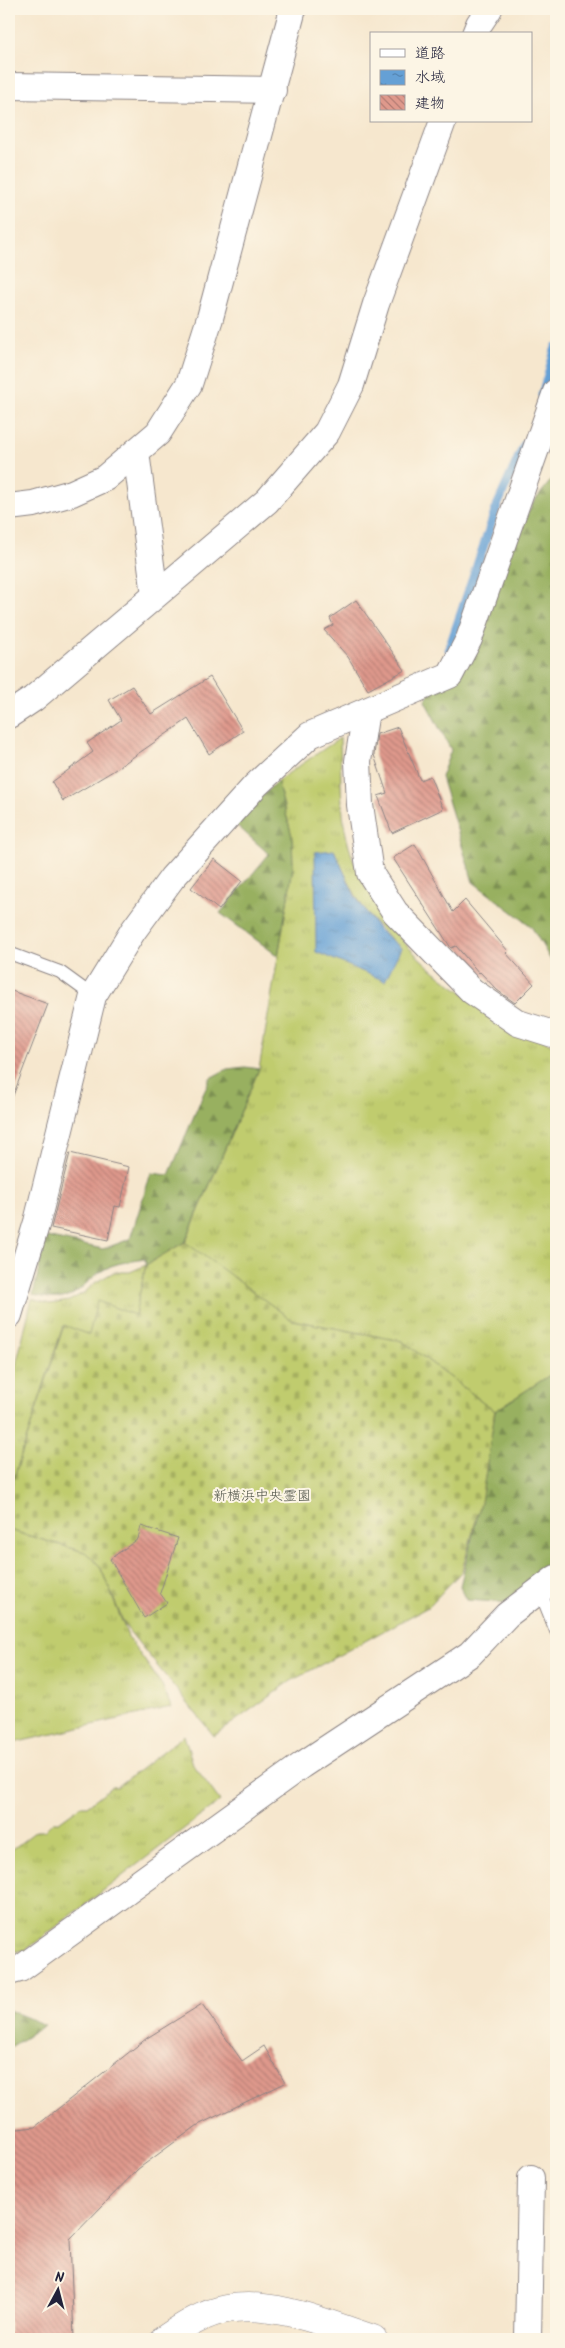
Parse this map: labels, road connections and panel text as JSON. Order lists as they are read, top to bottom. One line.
{"parks":["新横浜中央霊園"],"legend":["道路","水域","建物"],"north":"top"}
